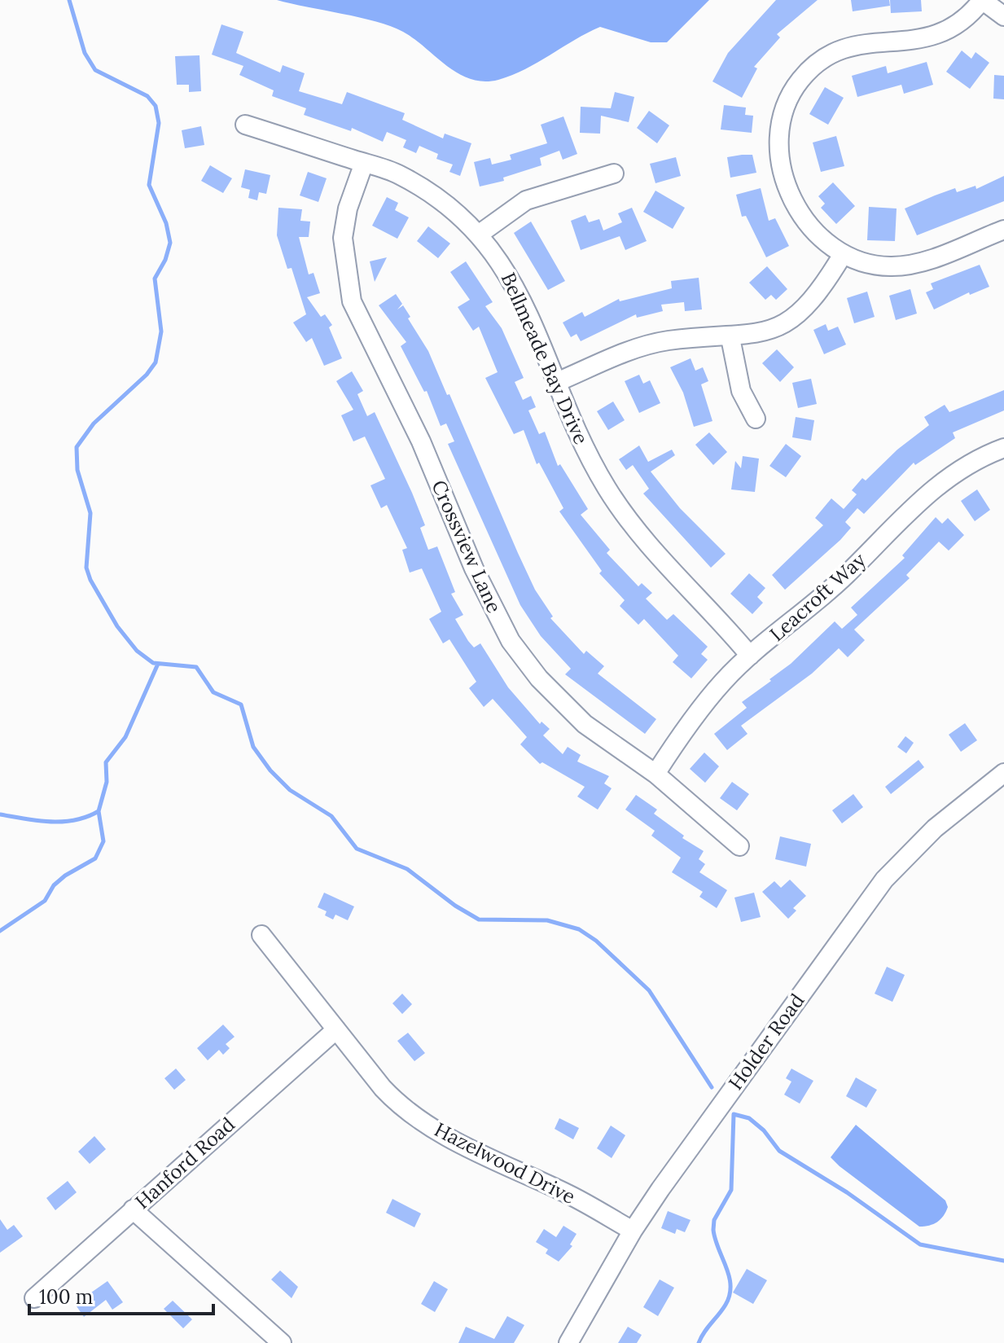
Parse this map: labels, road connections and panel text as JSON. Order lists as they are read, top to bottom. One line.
{"streets":{"street":["Bellmeade Bay Drive","Crossview Lane","Leacroft Way","Holder Road","Hanford Road","Hazelwood Drive"]},"crossings":[["Bellmeade Bay Drive","Crossview Lane"],["Bellmeade Bay Drive","Leacroft Way"],["Crossview Lane","Leacroft Way"],["Holder Road","Hazelwood Drive"],["Hanford Road","Hazelwood Drive"]],"scale_bar":"100 m"}
